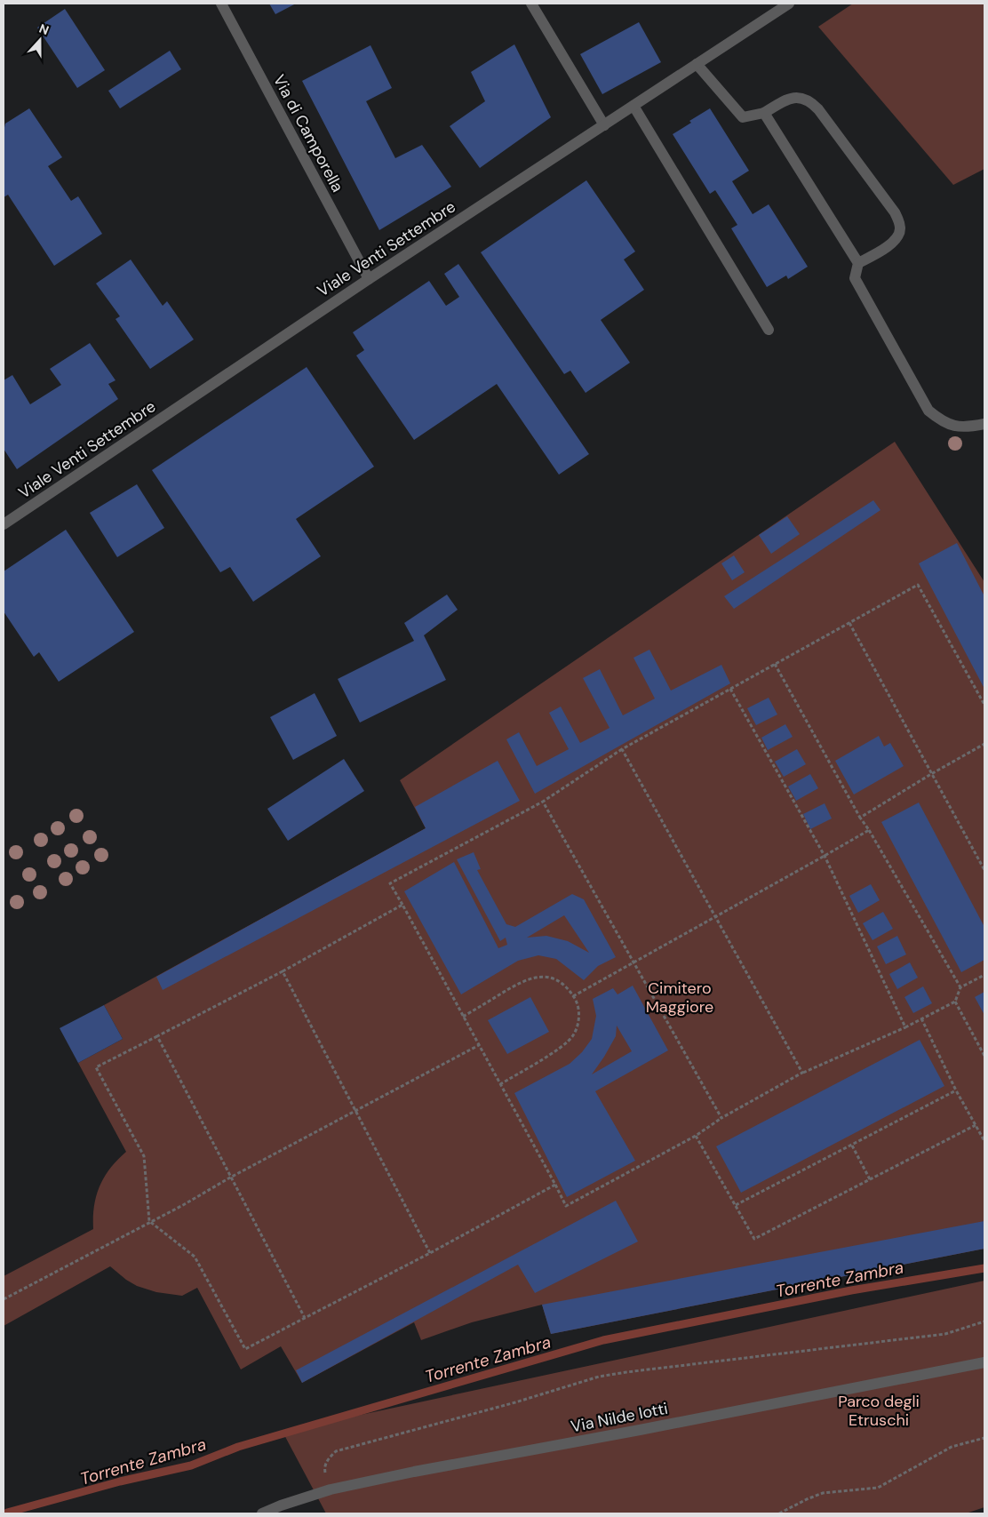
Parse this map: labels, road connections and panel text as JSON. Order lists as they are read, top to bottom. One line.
{"streets":{"street":["Via di Camporella","Viale Venti Settembre","Via Nilde Iotti"]},"crossings":[["Via di Camporella","Viale Venti Settembre"]],"water":["Torrente Zambra"],"parks":["Cimitero Maggiore","Parco degli Etruschi"],"north":"top"}
